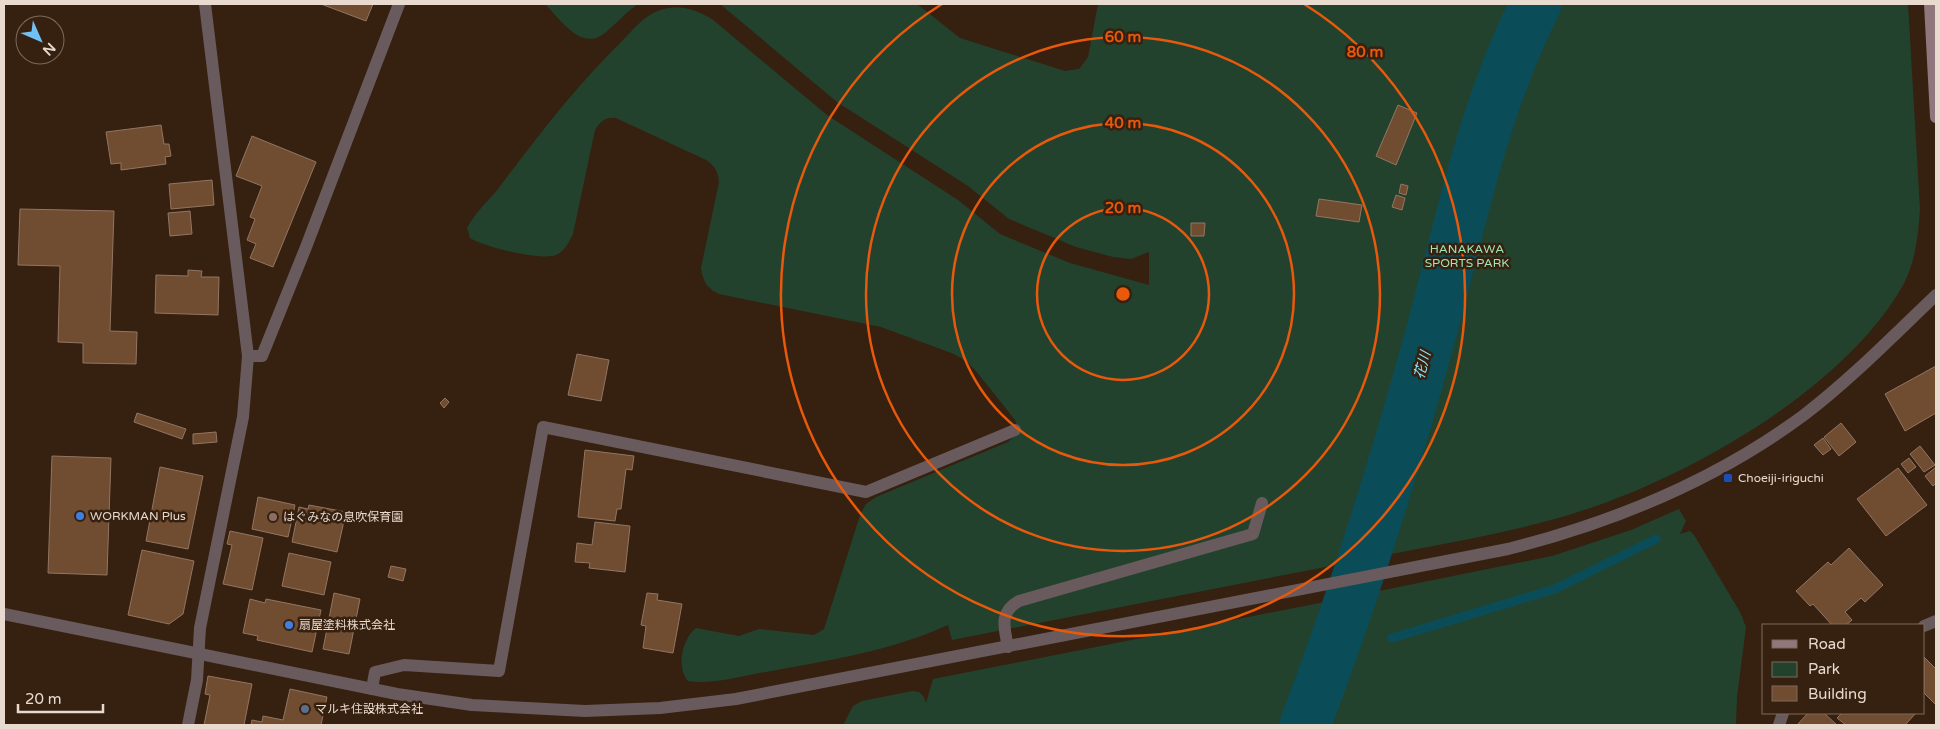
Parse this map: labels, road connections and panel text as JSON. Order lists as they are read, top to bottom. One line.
{"water":["花川"],"parks":["HANAKAWA SPORTS PARK"],"places":{"transit":["Choeiji-iriguchi"],"other":["WORKMAN Plus","はぐみなの息吹保育園","扇屋塗料株式会社","マルキ住設株式会社"]},"legend":["Road","Park","Building"],"scale_bar":"20 m","north":"bottom right","rings":["60 m","80 m","40 m","20 m"]}
